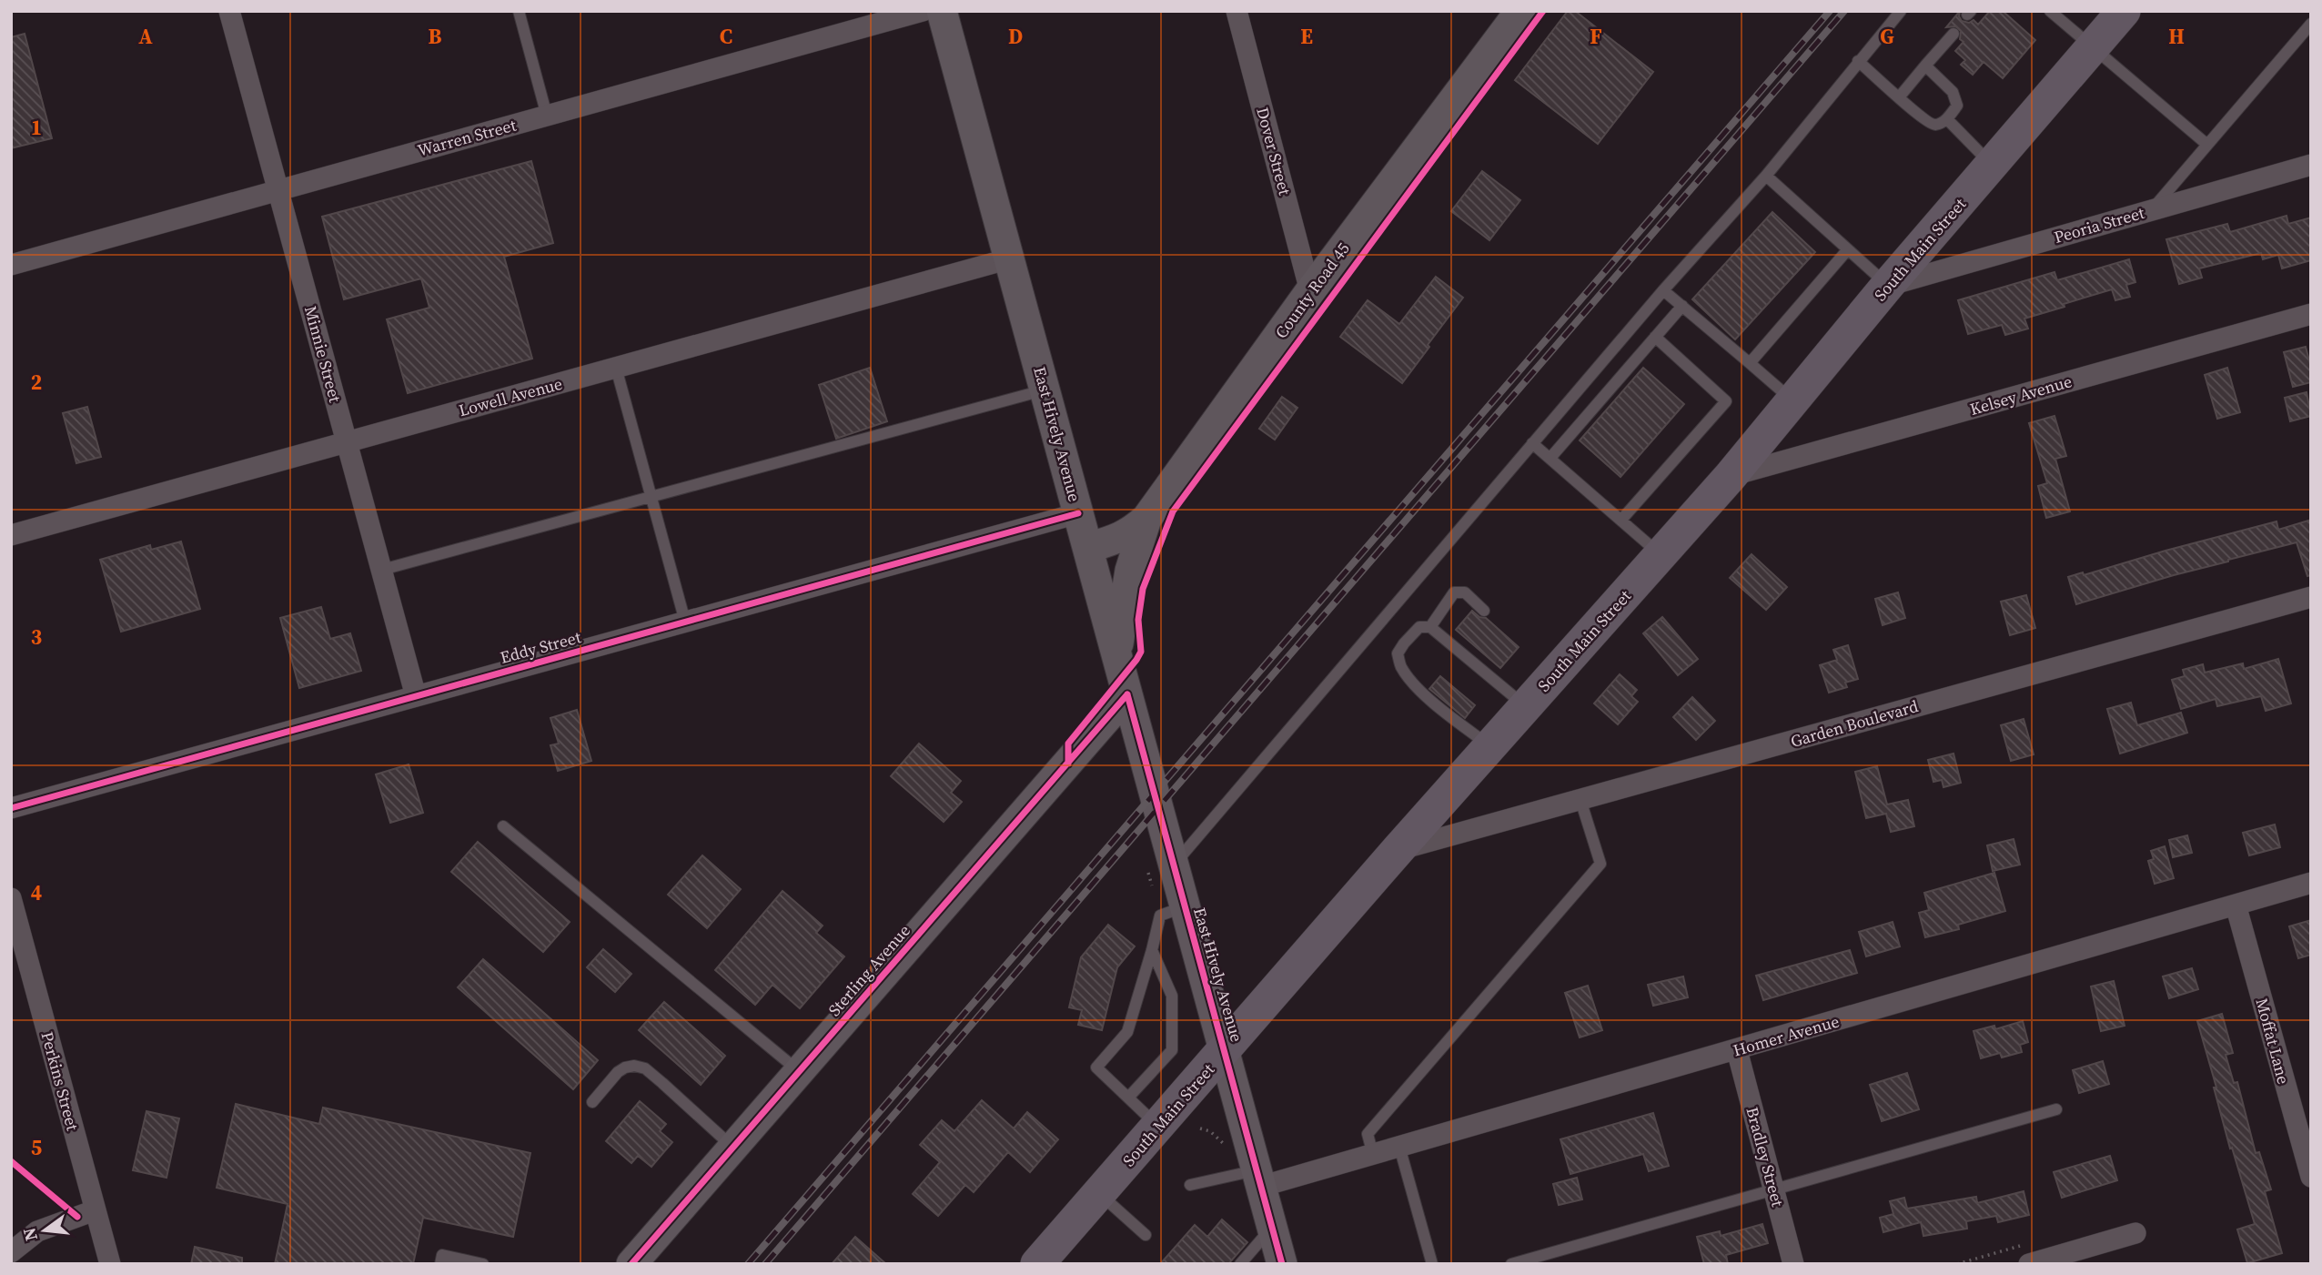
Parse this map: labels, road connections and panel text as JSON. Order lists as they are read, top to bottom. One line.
{"streets":{"main road":["South Main Street"],"street":["Warren Street","Dover Street","Peoria Street","County Road 45","Minnie Street","Kelsey Avenue","Lowell Avenue","East Hively Avenue","Eddy Street","Garden Boulevard","Sterling Avenue","Homer Avenue","Moffat Lane","Perkins Street","Bradley Street"]},"crossings":[["Warren Street","Minnie Street"],["Dover Street","County Road 45"],["Peoria Street","South Main Street"],["South Main Street","Kelsey Avenue"],["South Main Street","East Hively Avenue"],["South Main Street","Garden Boulevard"],["County Road 45","East Hively Avenue"],["Minnie Street","Lowell Avenue"],["Minnie Street","Eddy Street"],["Lowell Avenue","East Hively Avenue"],["East Hively Avenue","Eddy Street"],["East Hively Avenue","Sterling Avenue"],["East Hively Avenue","Homer Avenue"],["Homer Avenue","Moffat Lane"],["Homer Avenue","Bradley Street"]],"north":"left","grid":{"columns":["A","B","C","D","E","F","G","H"],"rows":["1","2","3","4","5"]}}
